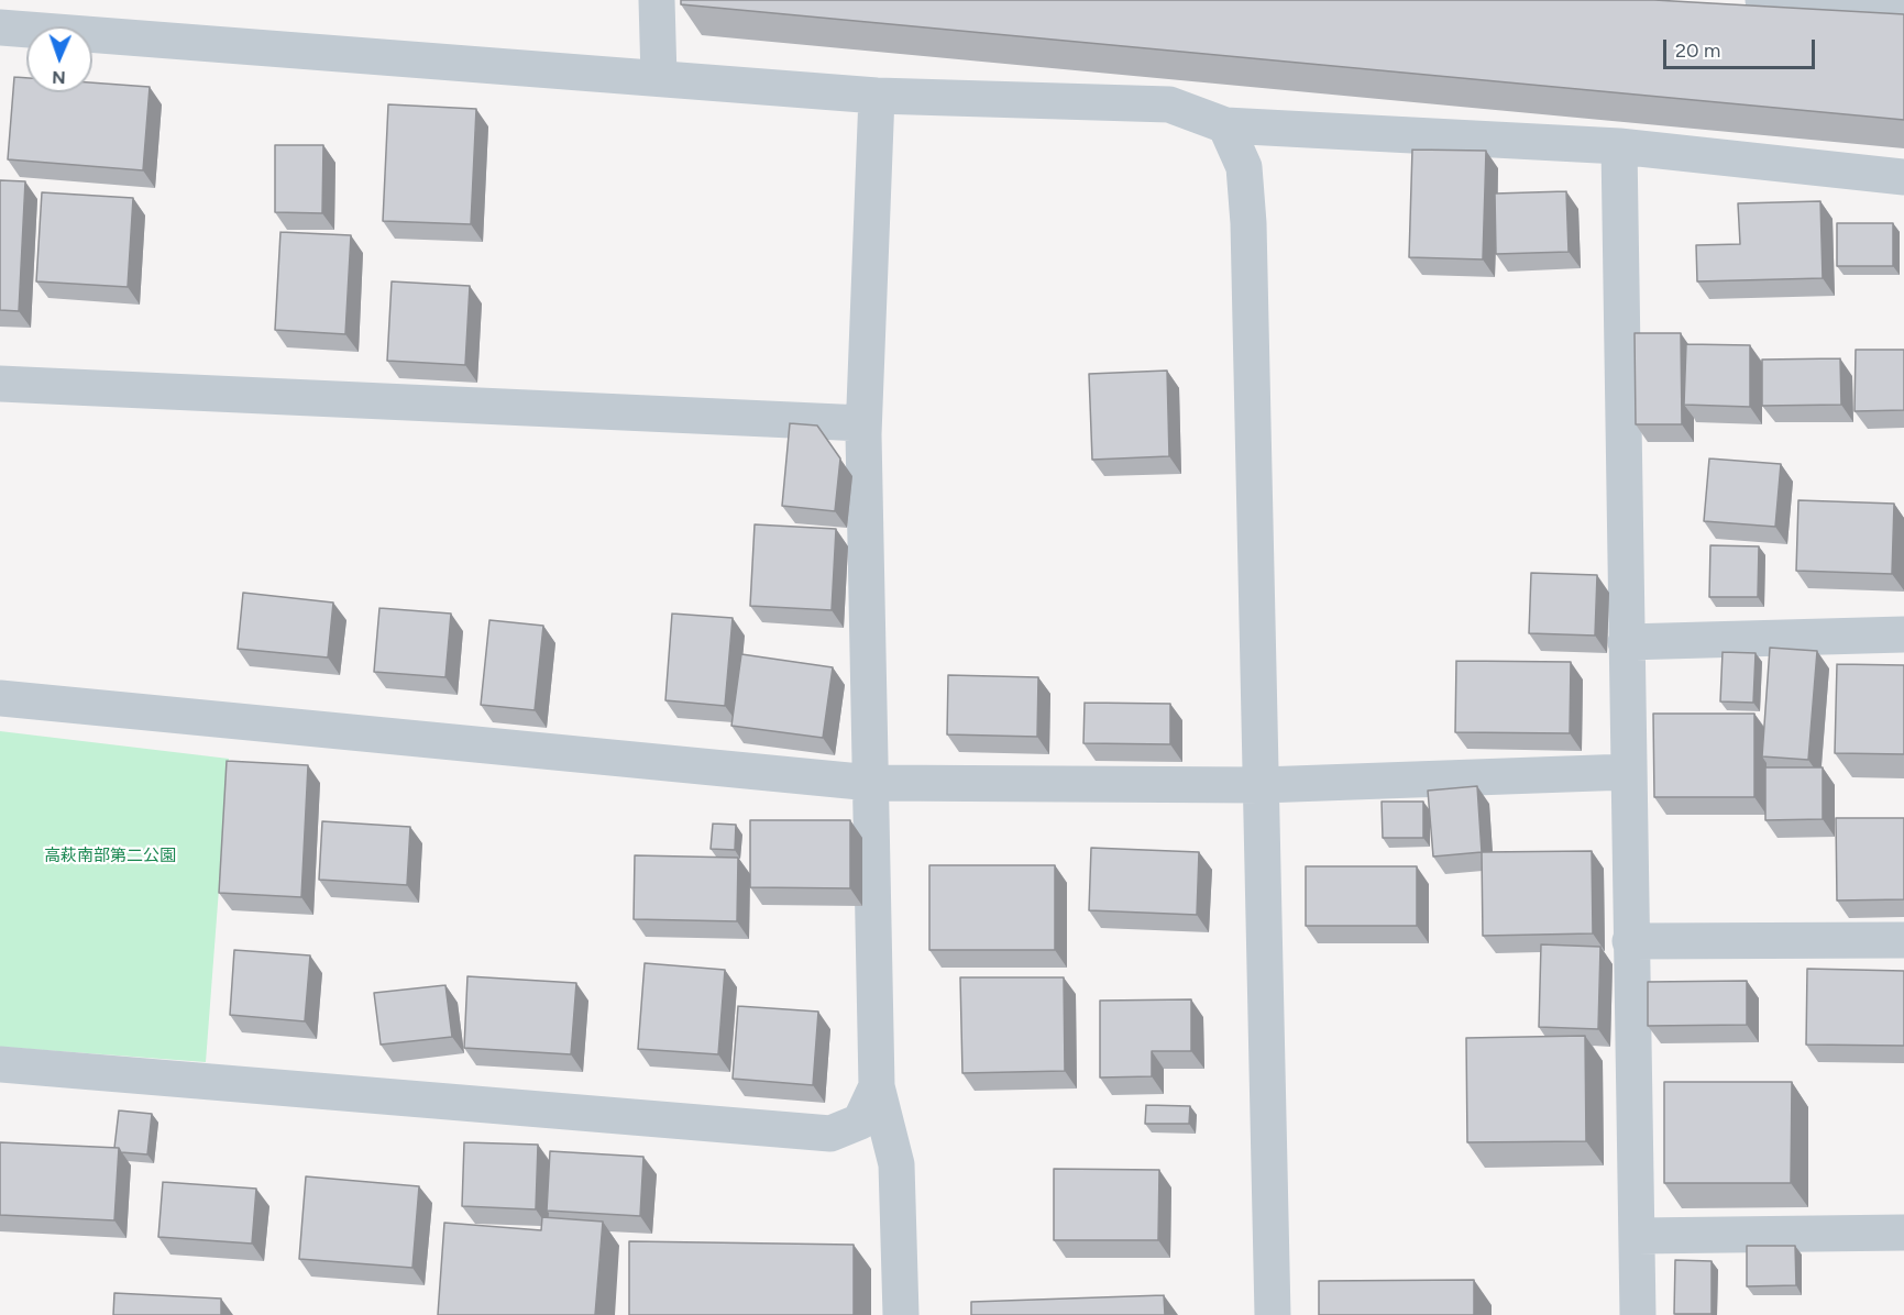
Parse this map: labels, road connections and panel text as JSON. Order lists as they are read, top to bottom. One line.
{"parks":["高萩南部第二公園"],"scale_bar":"20 m","north":"bottom"}
